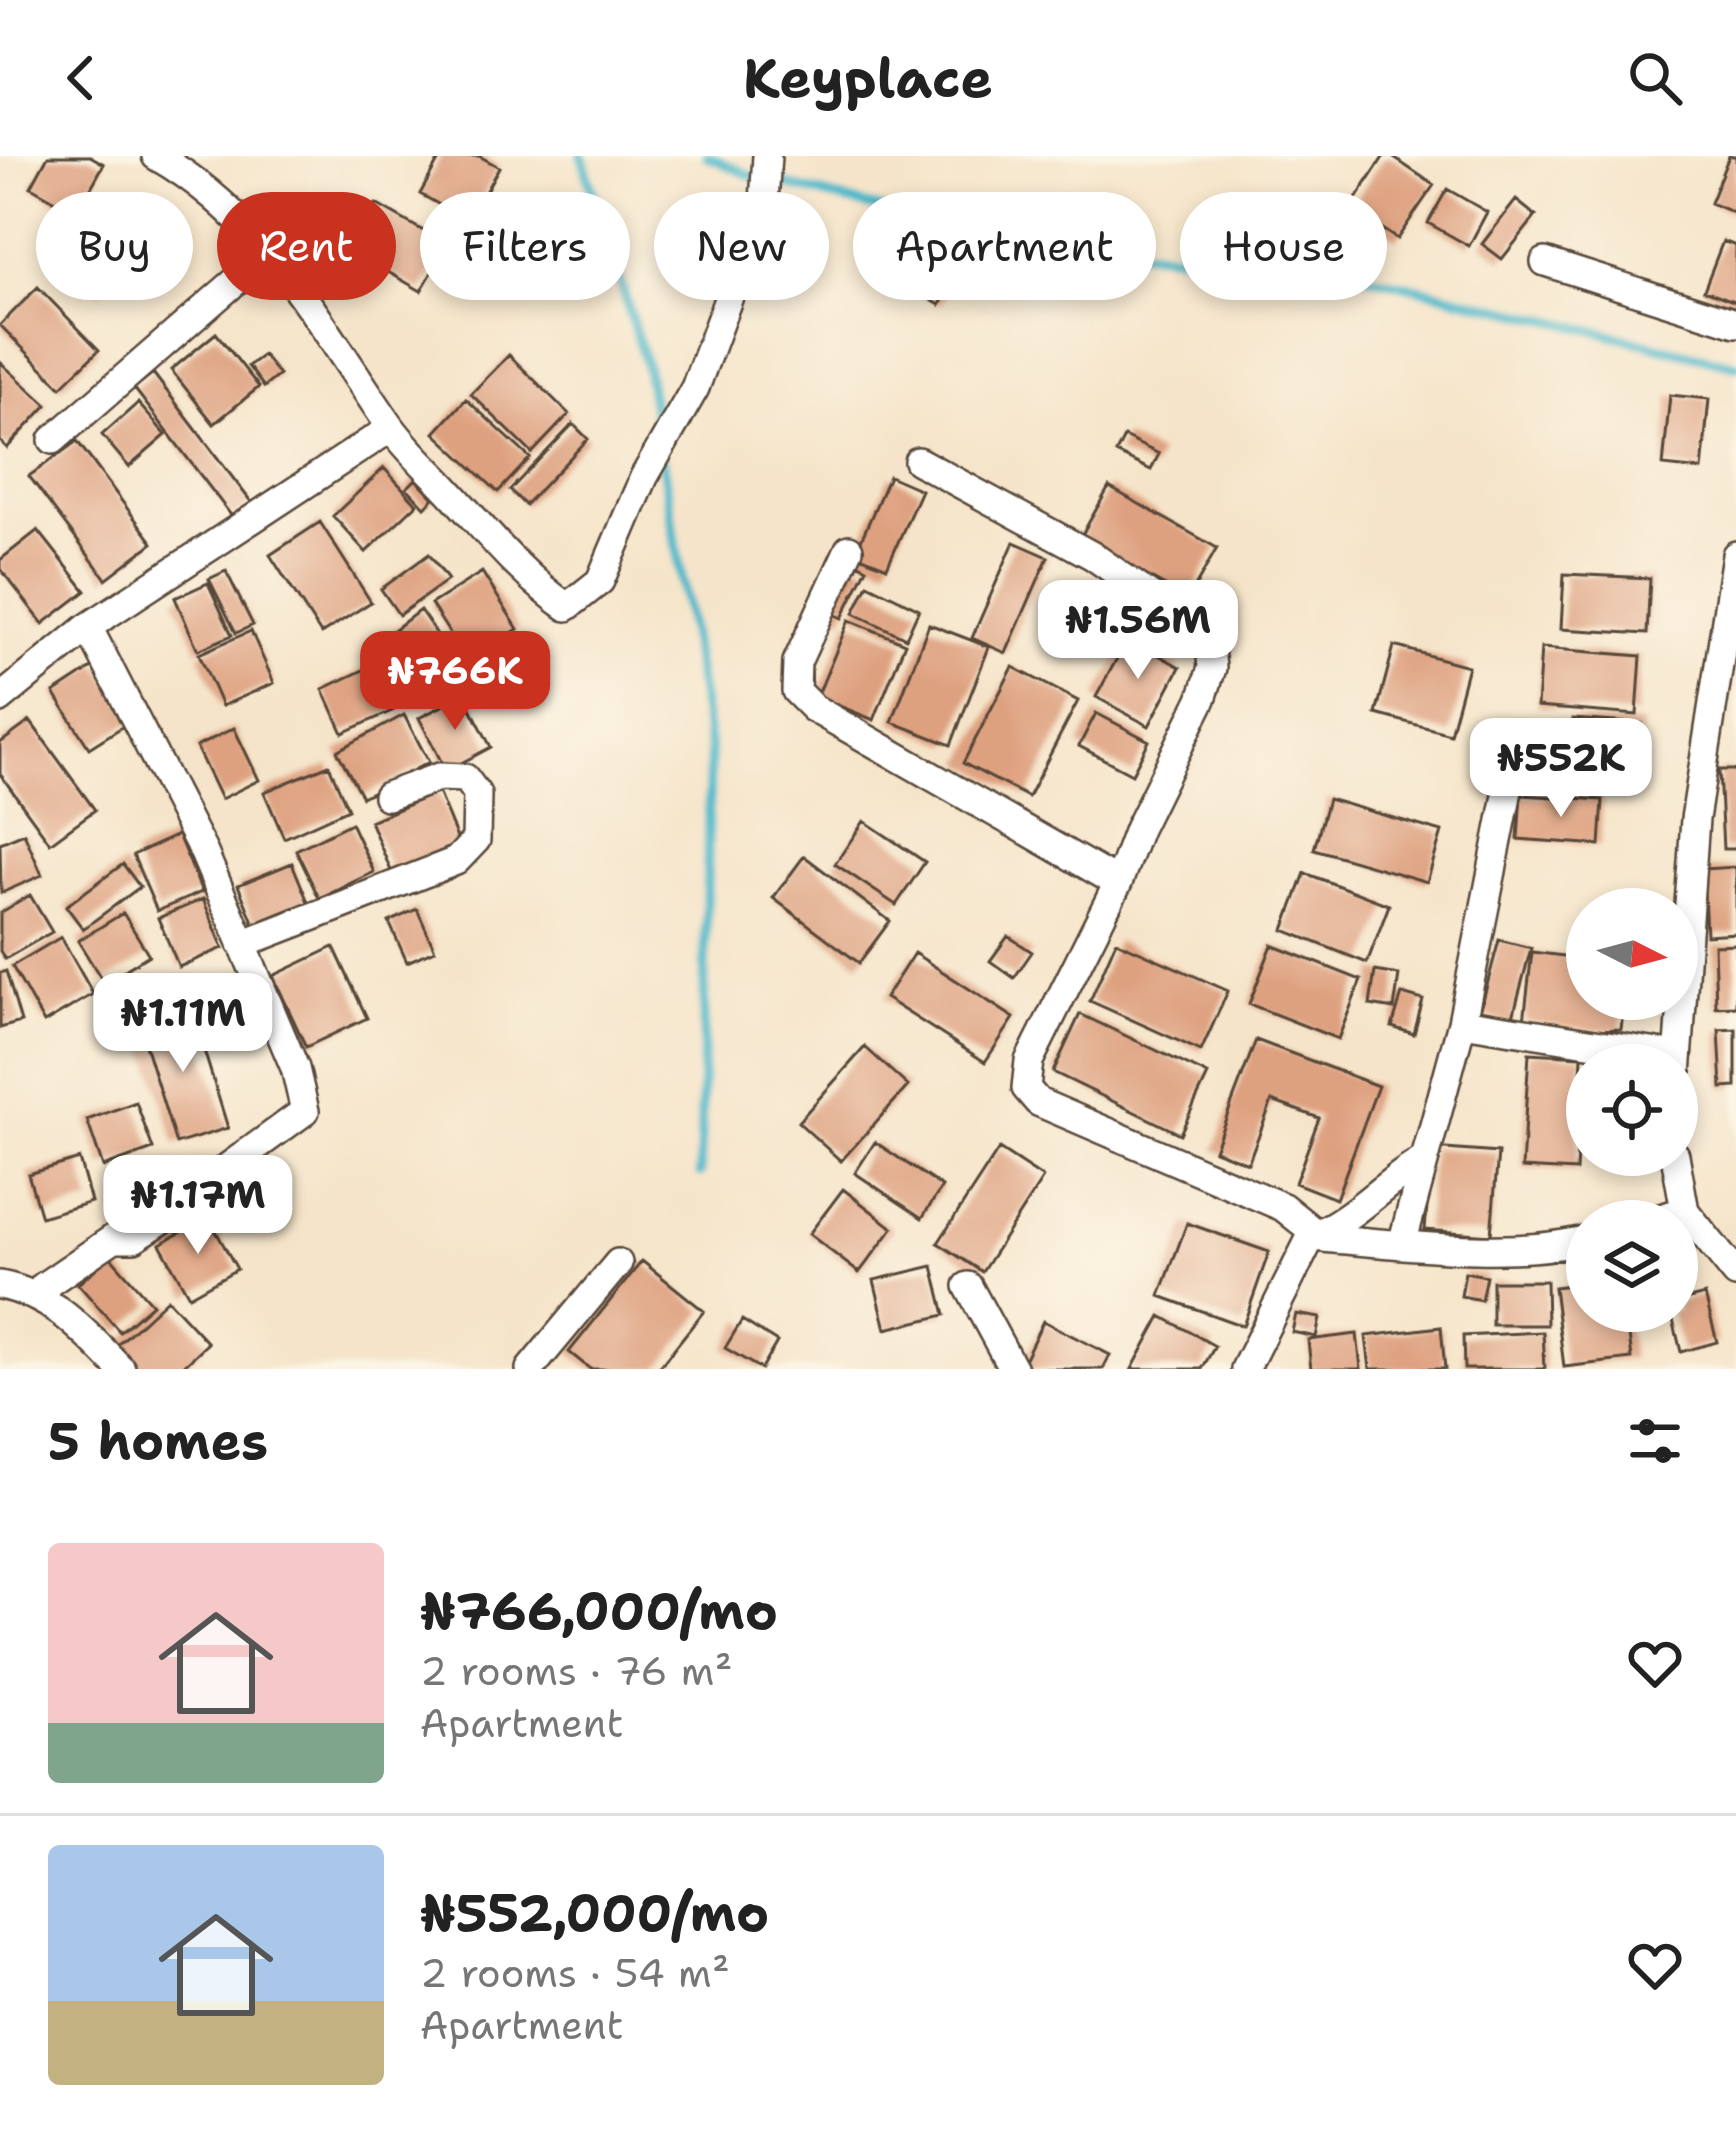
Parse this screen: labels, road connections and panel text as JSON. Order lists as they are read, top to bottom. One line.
{"north":"right","page":{"header":"Keyplace","chip":["Buy","Rent","Filters","New","Apartment","House"],"price":["₦1.56M","₦766K","₦552K","₦1.11M","₦1.17M"],"heading":"5 homes","list":[{"name":"₦766,000/mo","note":"2 rooms · 76 m² · Apartment"},{"name":"₦552,000/mo","note":"2 rooms · 54 m² · Apartment"}]}}
